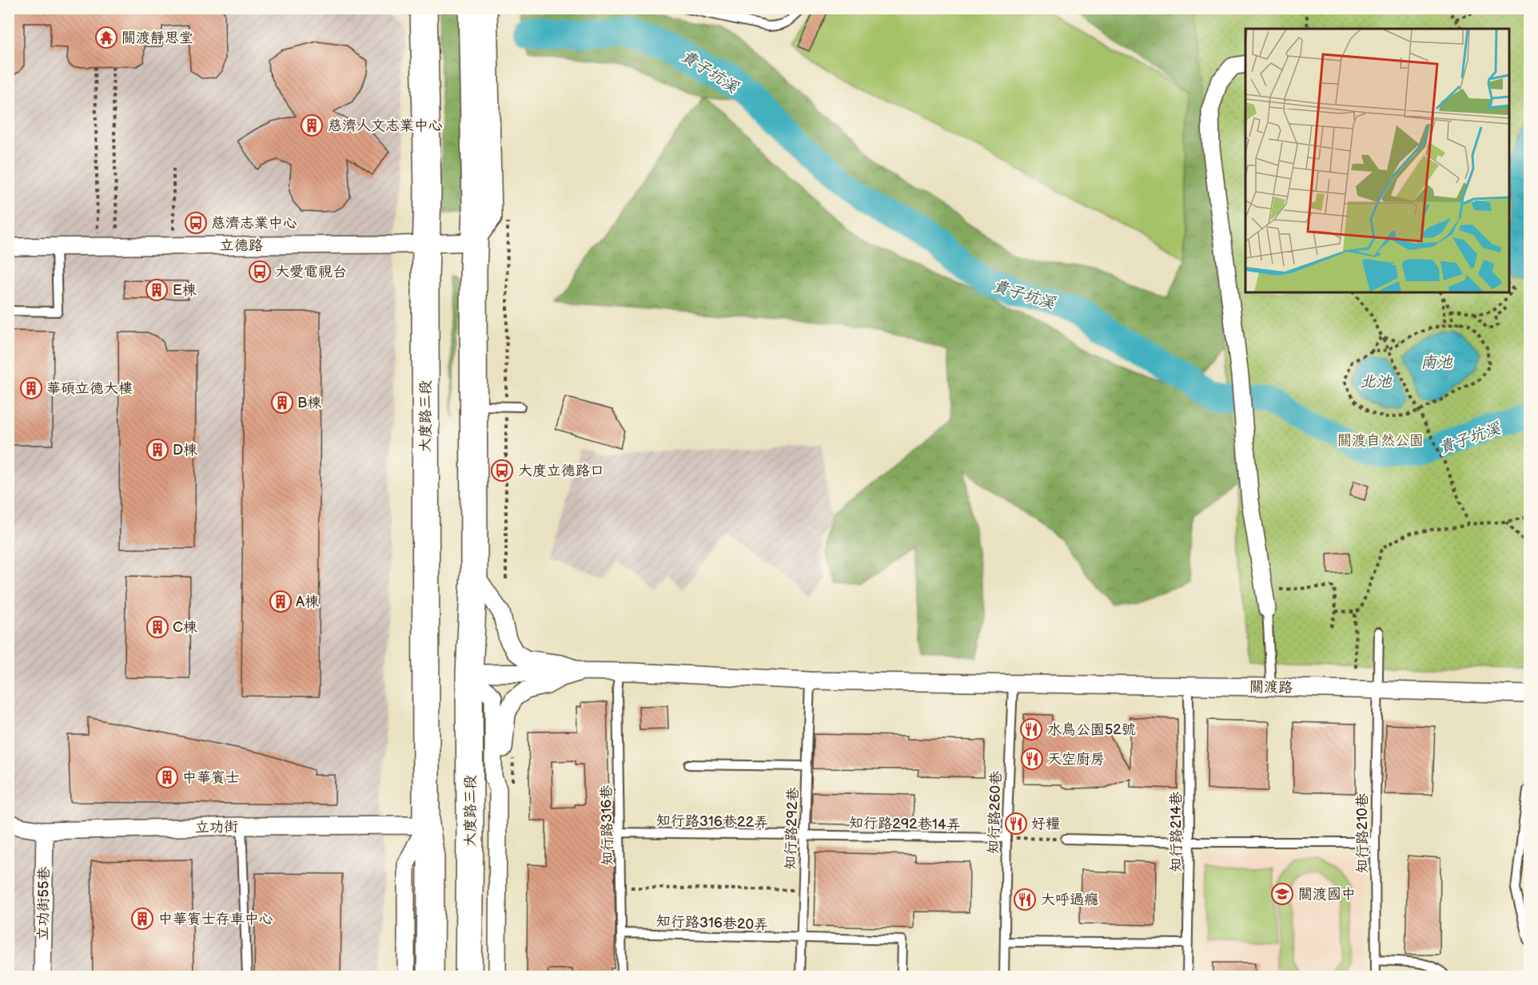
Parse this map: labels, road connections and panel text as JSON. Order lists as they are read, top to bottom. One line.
{"streets":{"main road":["大度路三段"],"street":["立德路","關渡路","立功街","立功街55巷"],"lane":["知行路260巷","知行路316巷22弄","知行路292巷14弄","知行路316巷","知行路292巷","知行路214巷","知行路210巷","知行路316巷20弄"]},"crossings":[["立德路","大度路三段"],["大度路三段","立功街"],["關渡路","知行路260巷"],["關渡路","知行路316巷"],["關渡路","知行路292巷"],["關渡路","知行路214巷"],["關渡路","知行路210巷"],["知行路260巷","知行路292巷14弄"],["知行路316巷22弄","知行路292巷14弄"],["知行路316巷22弄","知行路316巷"],["知行路316巷22弄","知行路292巷"],["知行路292巷14弄","知行路292巷"],["知行路316巷","知行路316巷20弄"],["立功街","立功街55巷"],["知行路292巷","知行路316巷20弄"]],"water":["貴子坑溪","南池","北池"],"parks":["關渡自然公園"],"places":{"temple":["關渡靜思堂"],"building":["慈濟人文志業中心","E棟","華碩立德大樓","B棟","D棟","A棟","C棟","中華賓士","中華賓士存車中心"],"bus stop":["慈濟志業中心","大愛電視台","大度立德路口"],"restaurant":["水鳥公園52號","天空廚房","好糧","大呼過癮"],"school or university":["關渡國中"]}}
